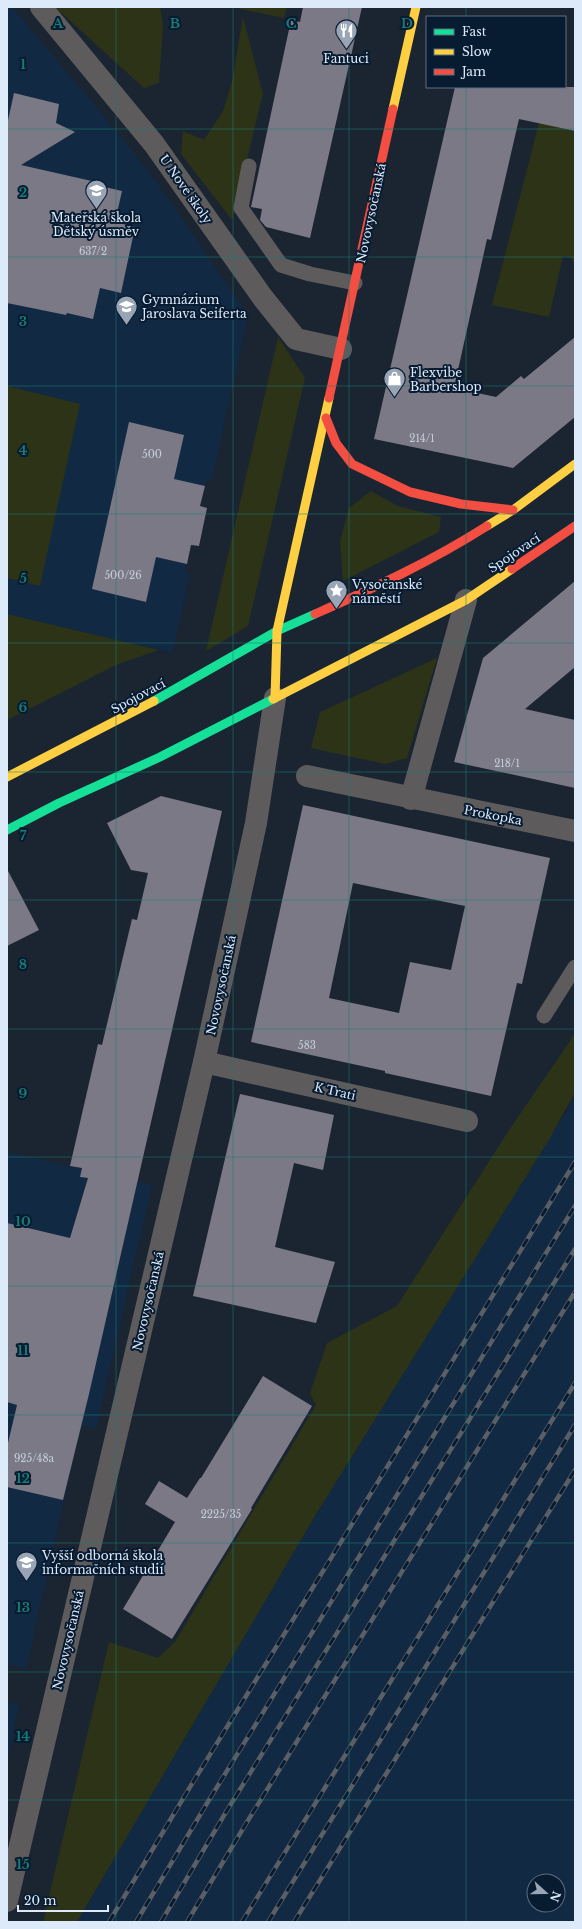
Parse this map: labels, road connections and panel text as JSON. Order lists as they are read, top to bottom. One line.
{"streets":{"main road":["Novovysočanská","Spojovací"],"street":["U Nové školy","Prokopka","K Trati"]},"crossings":[["U Nové školy","Novovysočanská"],["Novovysočanská","K Trati"]],"places":{"restaurant":["Fantuci"],"school or university":["Mateřská škola Dětský úsměv","Gymnázium Jaroslava Seiferta","Vyšší odborná škola informačních studií"],"shop":["Flexvibe Barbershop"],"place":["Vysočanské náměstí"]},"house_numbers":["637/2","214/1","500","500/26","218/1","583","925/48a","2225/35"],"legend":["Fast","Slow","Jam"],"scale_bar":"20 m","north":"right","grid":{"columns":["A","B","C","D"],"rows":["1","2","3","4","5","6","7","8","9","10","11","12","13","14","15"]}}
